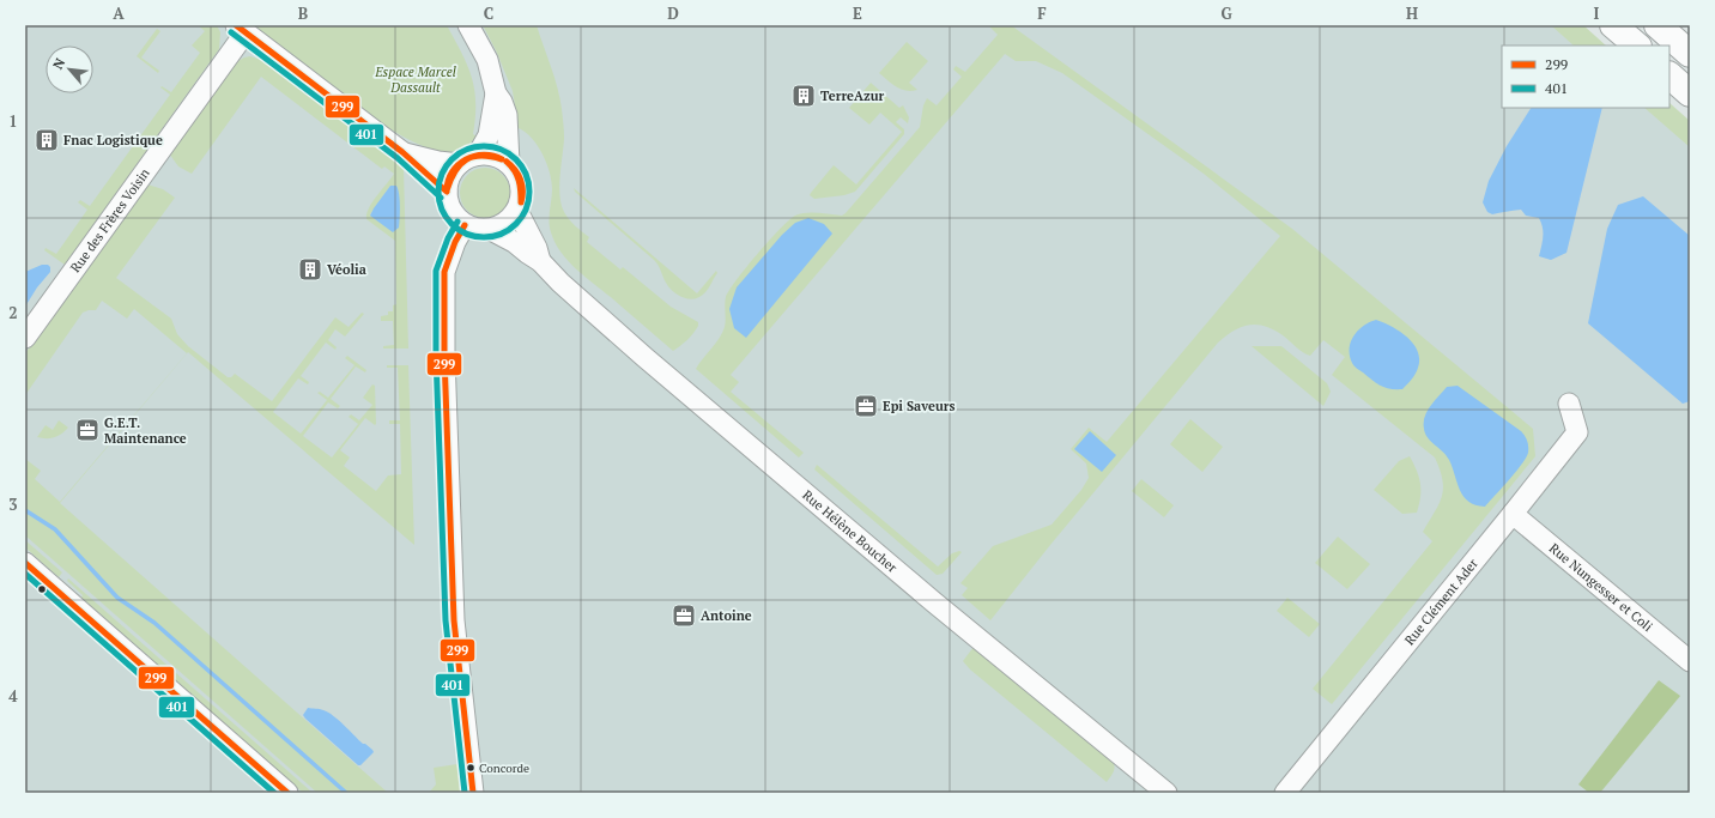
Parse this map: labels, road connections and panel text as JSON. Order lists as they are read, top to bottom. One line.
{"streets":{"street":["Rue des Frères Voisin","Rue Hélène Boucher","Rue Nungesser et Coli","Rue Clément Ader"]},"crossings":[["Rue Nungesser et Coli","Rue Clément Ader"]],"parks":["Espace Marcel Dassault"],"places":{"building":["TerreAzur","Fnac Logistique","Véolia"],"office":["Epi Saveurs","G.E.T. Maintenance","Antoine"],"other":["Concorde"]},"lines":["transit line 299","transit line 401"],"legend":["299","401"],"north":"top left","grid":{"columns":["A","B","C","D","E","F","G","H","I"],"rows":["1","2","3","4"]}}
